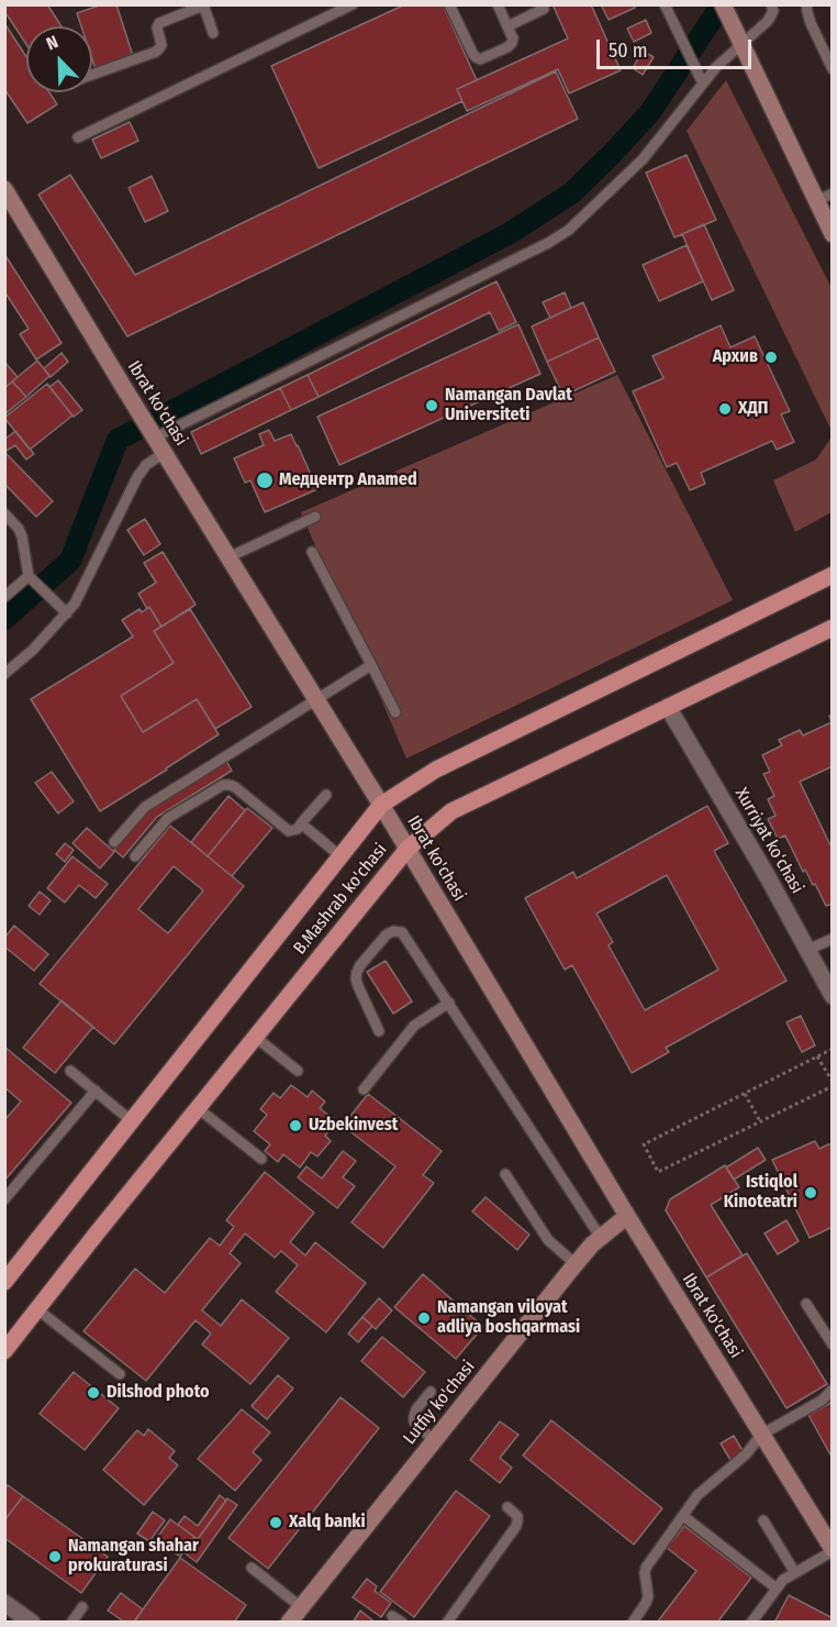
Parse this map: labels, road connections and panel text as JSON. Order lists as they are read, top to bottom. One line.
{"streets":{"main road":["Ibrat ko'chasi","B.Mashrab ko'chasi","Lutfiy ko'chasi"],"street":["Xurriyat ko‘chasi"]},"crossings":[["Ibrat ko'chasi","B.Mashrab ko'chasi"],["Ibrat ko'chasi","Lutfiy ko'chasi"],["Xurriyat ko‘chasi","B.Mashrab ko'chasi"]],"places":["Архив","Namangan Davlat Universiteti","ХДП","Медцентр Anamed","Uzbekinvest","Istiqlol Kinoteatri","Namangan viloyat adliya boshqarmasi","Dilshod photo","Xalq banki","Namangan shahar prokuraturasi"],"scale_bar":"50 m","north":"top left"}
